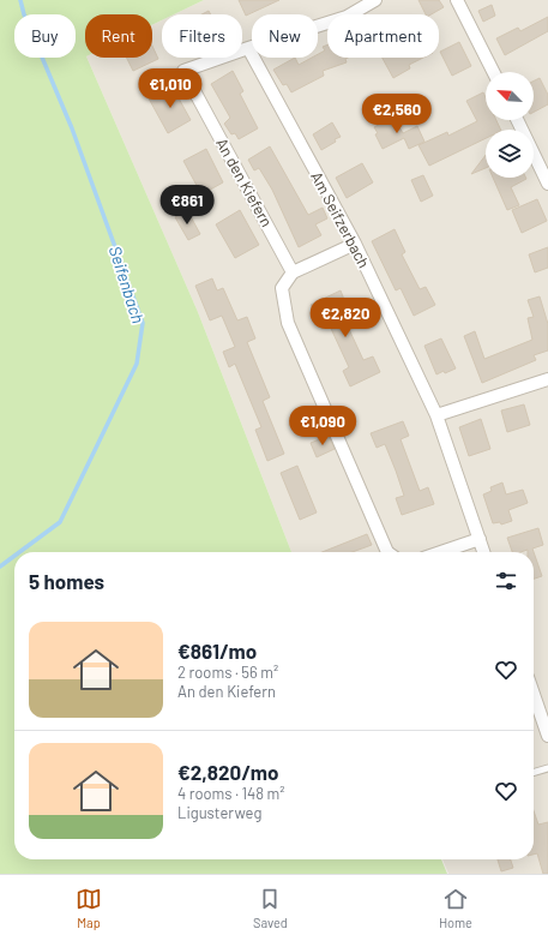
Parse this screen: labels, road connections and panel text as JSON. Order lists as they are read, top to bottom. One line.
{"streets":{"street":["An den Kiefern","Am Seifzerbach"]},"crossings":[["An den Kiefern","Am Seifzerbach"]],"water":["Seifenbach"],"north":"top left","page":{"chip":["Buy","Rent","Filters","New","Apartment"],"price":["€1,010","€2,560","€861","€2,820","€1,090"],"heading":"5 homes","list":[{"name":"€861/mo","note":"2 rooms · 56 m² · An den Kiefern"},{"name":"€2,820/mo","note":"4 rooms · 148 m² · Ligusterweg"}],"tabs":["Map","Saved","Home"]}}
